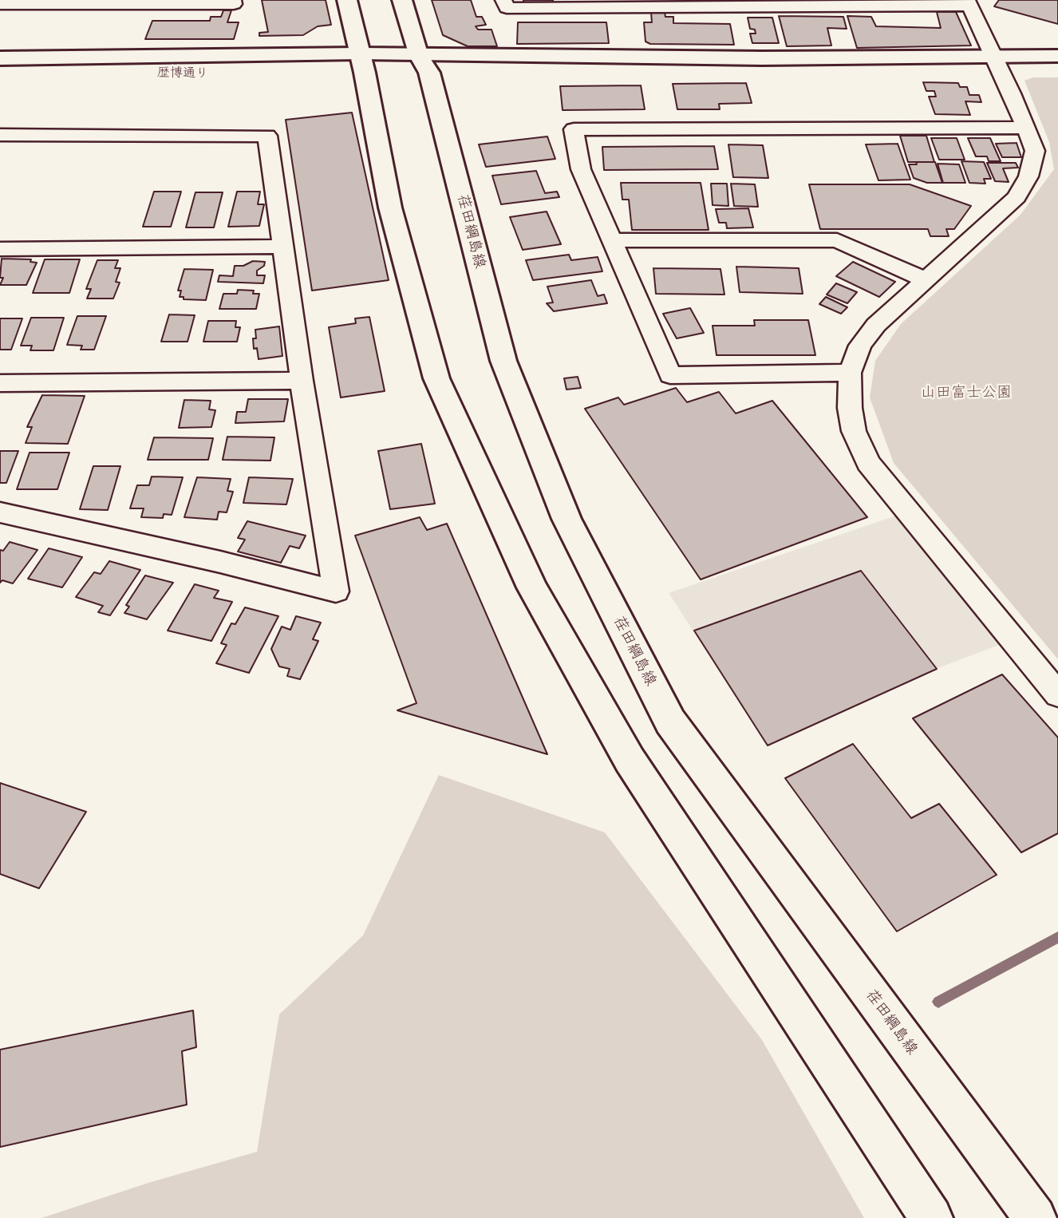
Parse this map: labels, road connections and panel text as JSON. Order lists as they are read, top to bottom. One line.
{"streets":{"main road":["歴博通り","荏田綱島線"]},"crossings":[["歴博通り","荏田綱島線"]],"parks":["山田富士公園"]}
